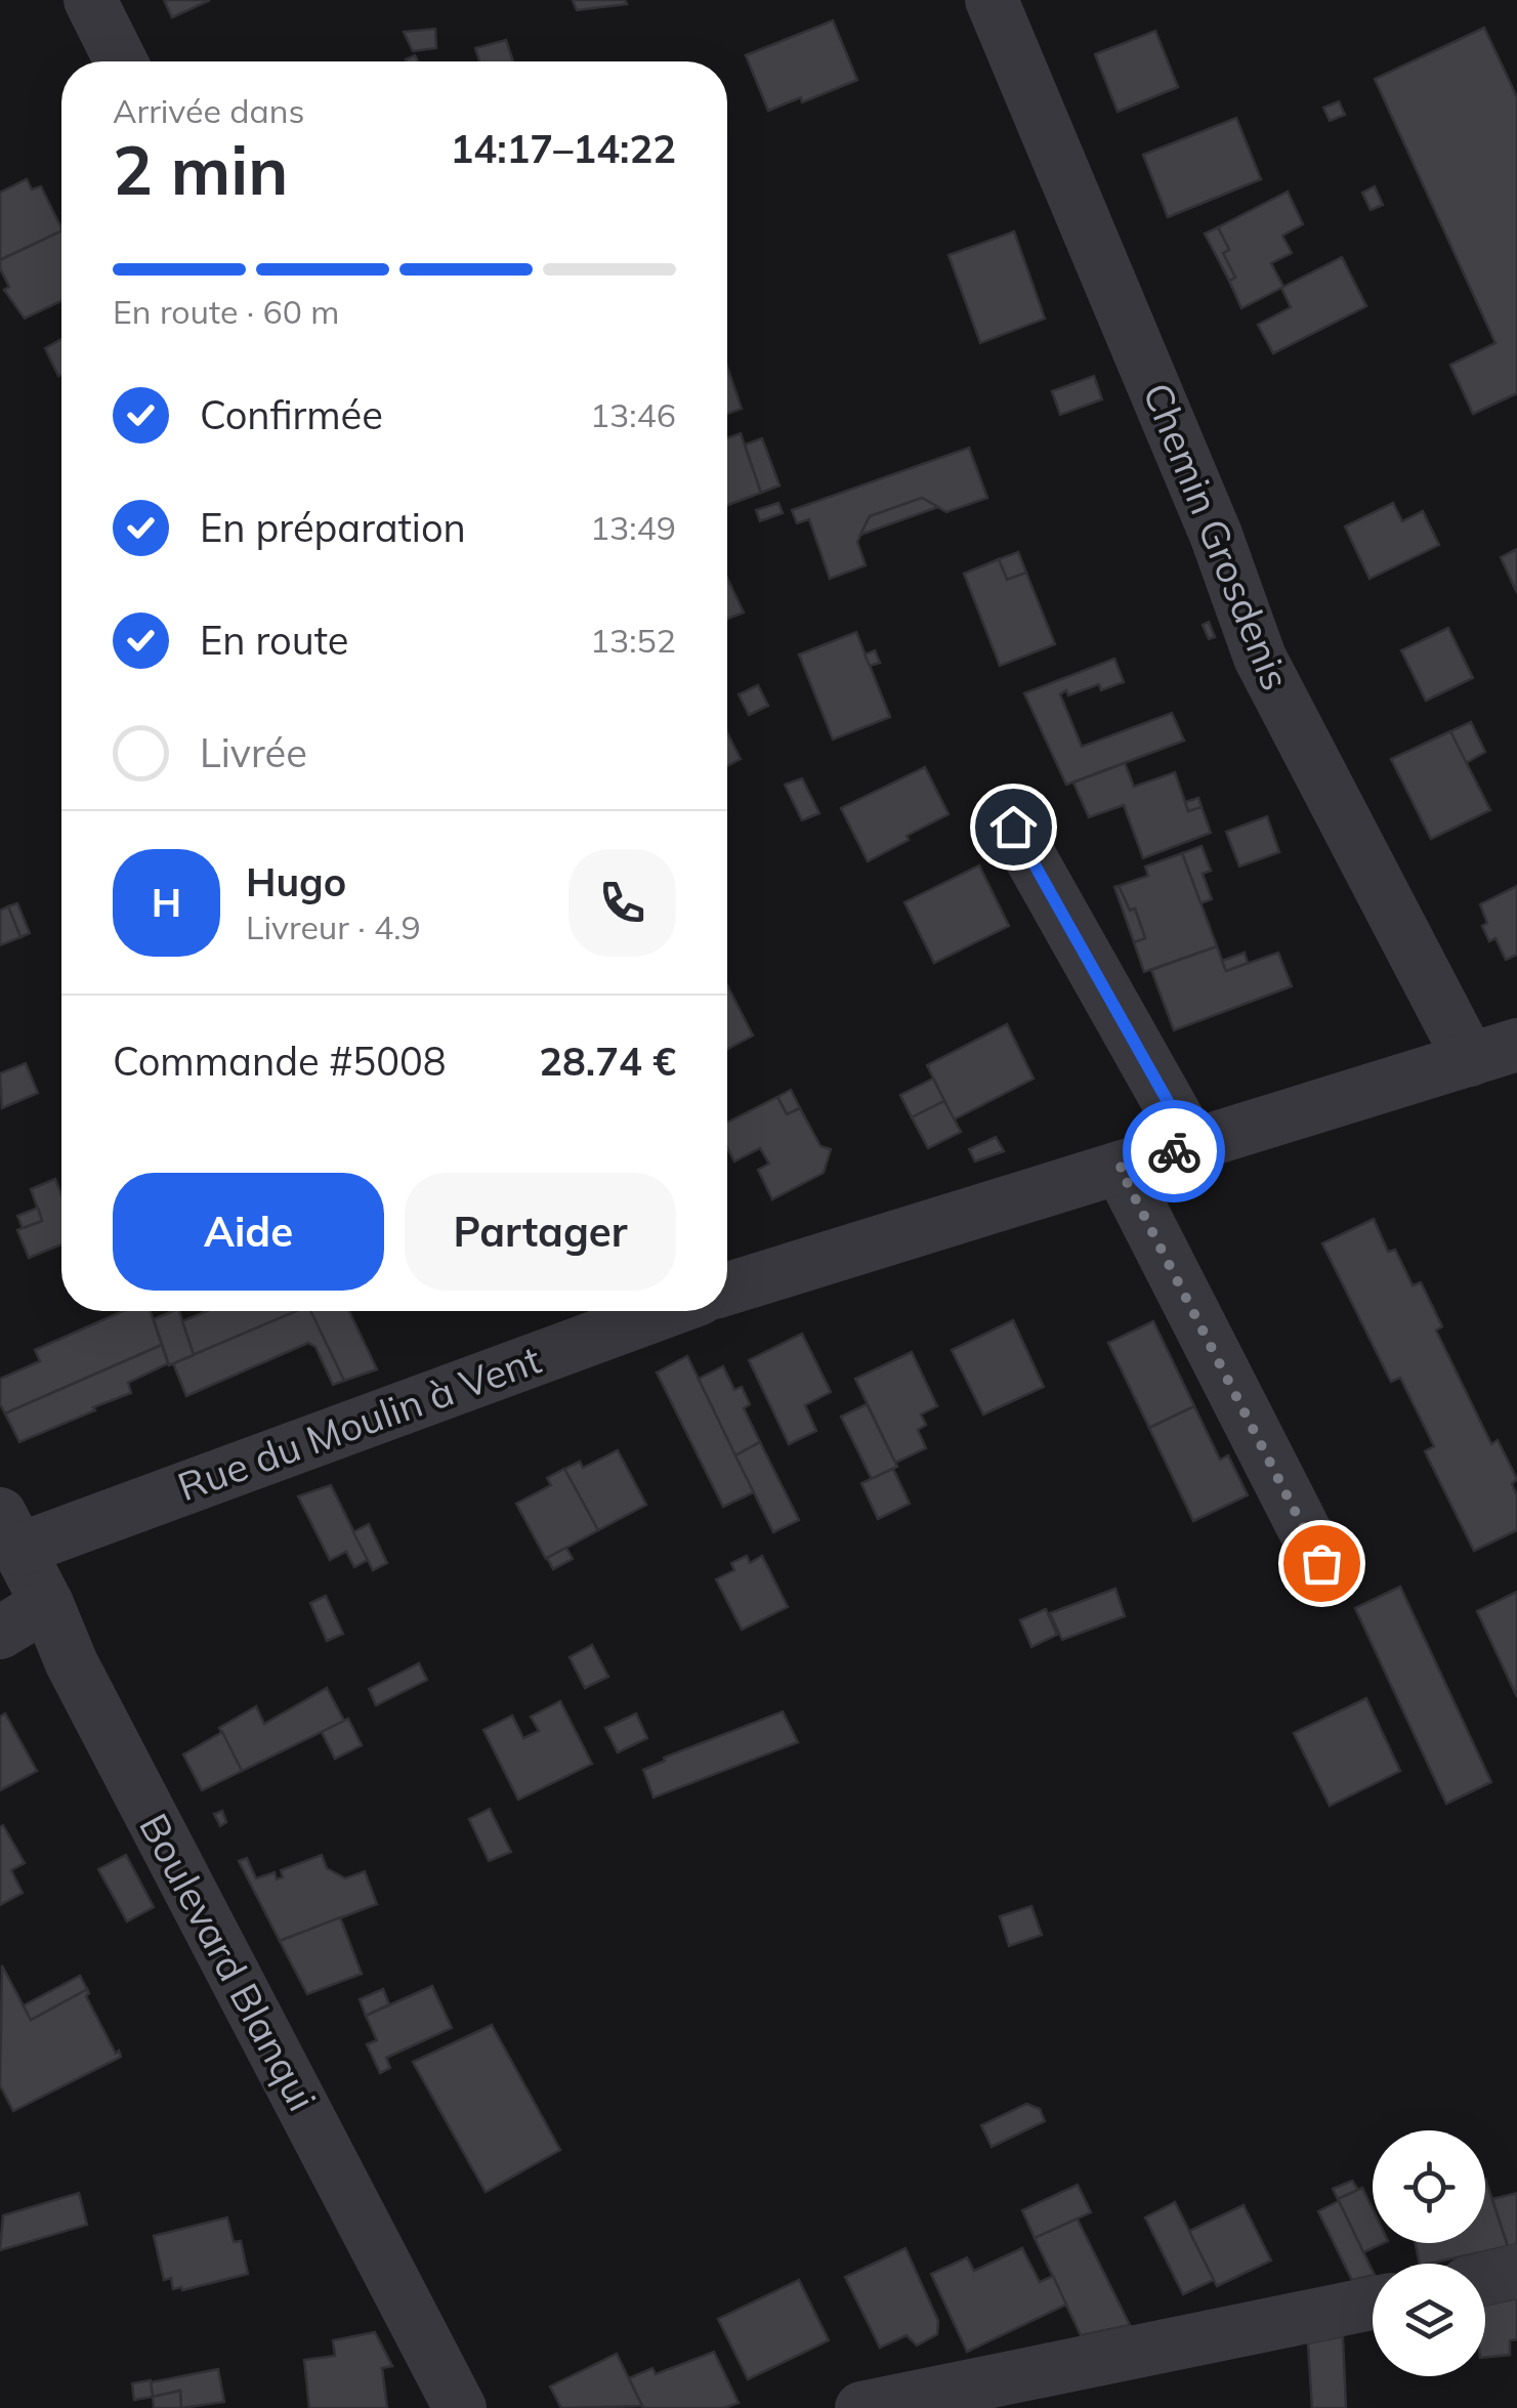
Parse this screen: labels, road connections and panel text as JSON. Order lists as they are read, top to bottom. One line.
{"streets":{"street":["Chemin Grosdenis","Rue du Moulin à Vent","Boulevard Blanqui"]},"crossings":[["Chemin Grosdenis","Rue du Moulin à Vent"],["Rue du Moulin à Vent","Boulevard Blanqui"]],"page":{"heading":["2 min","Arrivée dans","14:17–14:22"],"panel":["Hugo","Livreur · 4.9","Commande #5008","28.74 €"],"bar":"En route · 60 m","list":[["Confirmée","13:46"],["En préparation","13:49"],["En route","13:52"],"Livrée"],"round":"H","buttons":["Aide","Partager"]}}
